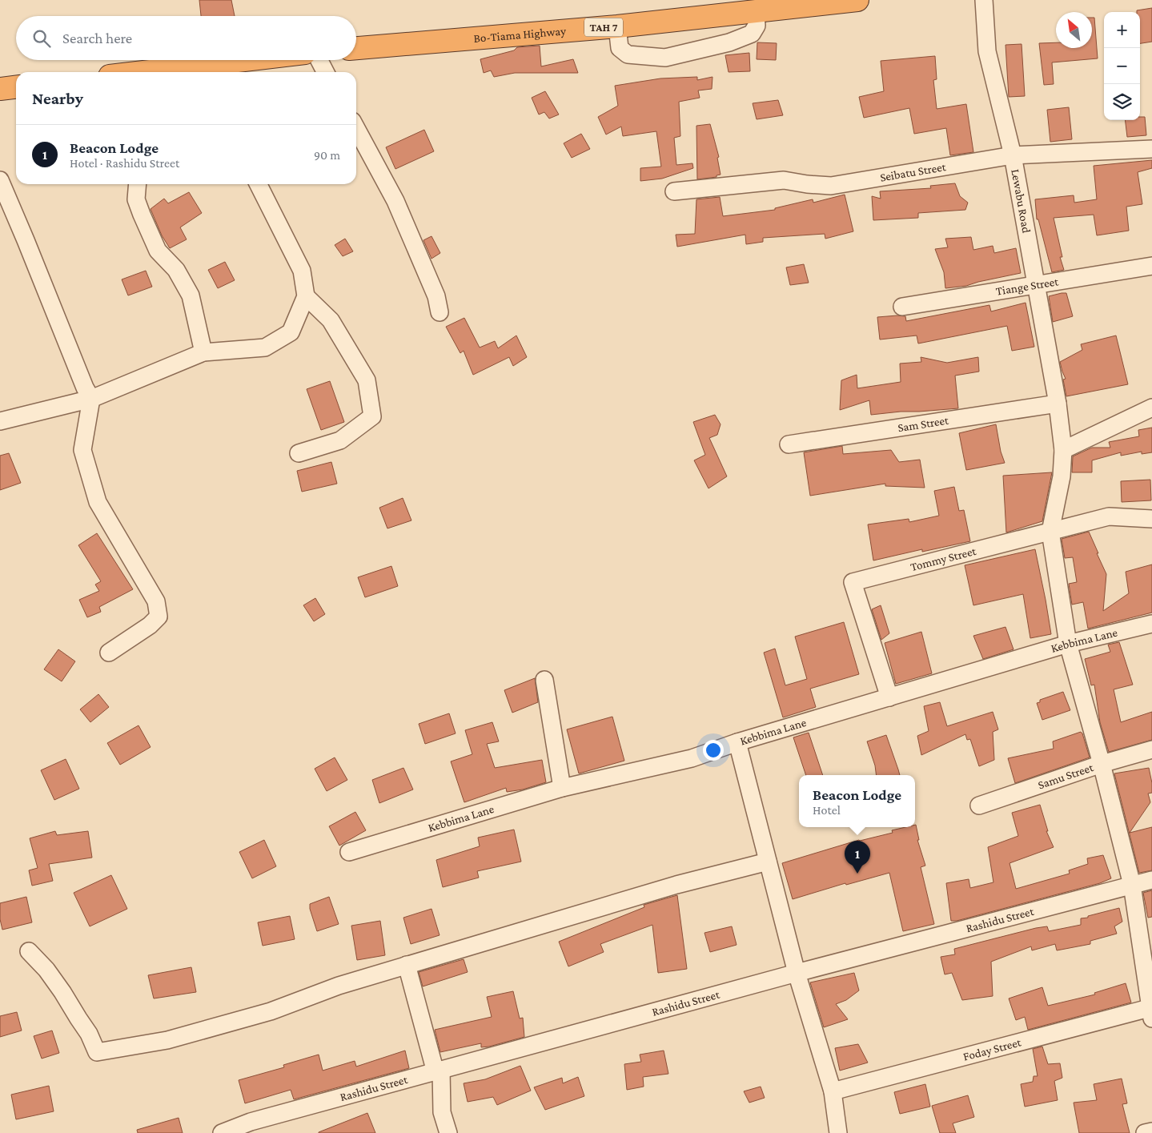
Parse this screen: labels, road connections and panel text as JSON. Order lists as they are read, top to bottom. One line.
{"streets":{"highway":["TAH 7","Bo-Tiama Highway"],"street":["Seibatu Street","Lewabu Road","Tiange Street","Sam Street","Tommy Street","Kebbima Lane","Samu Street","Rashidu Street","Foday Street"]},"crossings":[["Seibatu Street","Lewabu Road"],["Lewabu Road","Tiange Street"],["Lewabu Road","Sam Street"],["Lewabu Road","Tommy Street"],["Tommy Street","Kebbima Lane"]],"north":"top left","page":{"map_buttons":["+","−"],"search":"Search here","heading":"Nearby","list":[{"mark":"1","name":"Beacon Lodge","note":"Hotel · Rashidu Street","value":"90 m"}],"popup":["Beacon Lodge","Hotel"],"pins":"1"}}
